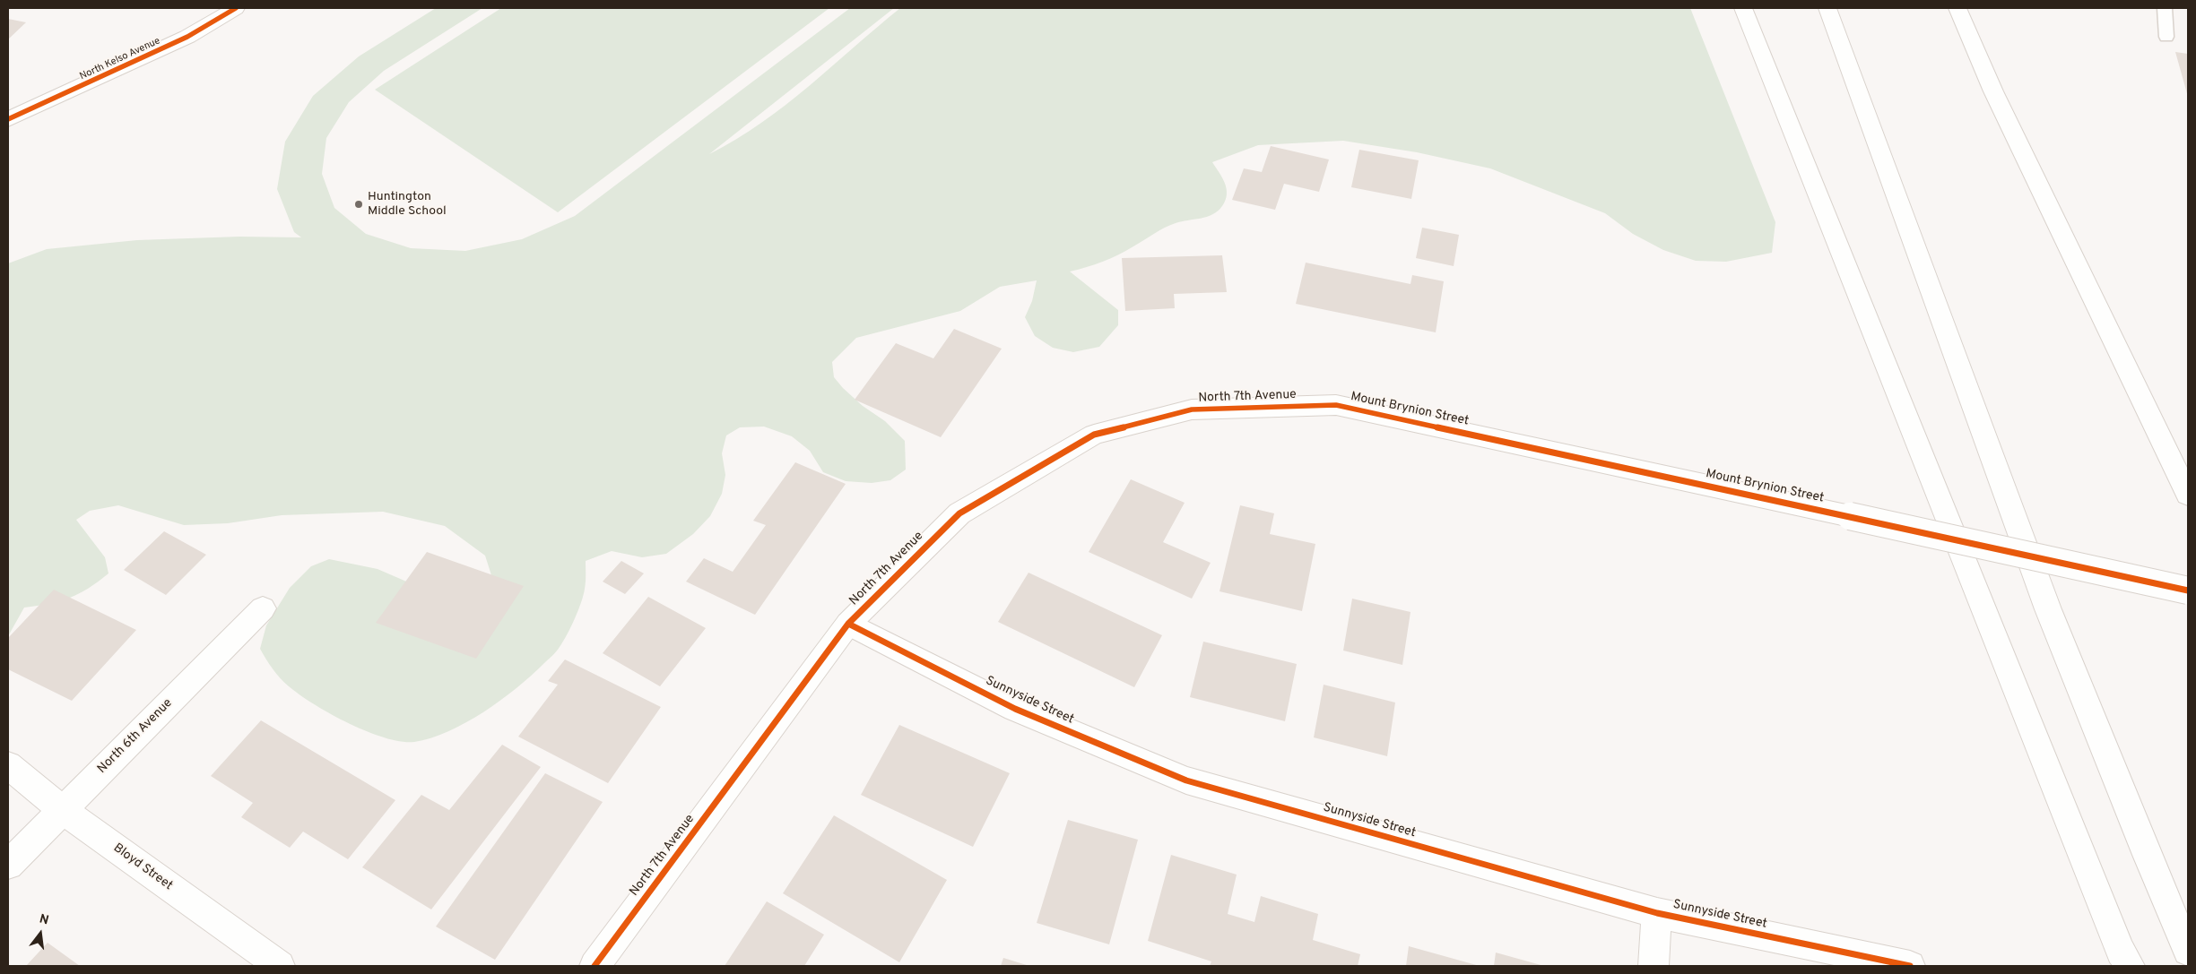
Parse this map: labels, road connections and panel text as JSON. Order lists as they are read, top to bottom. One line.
{"streets":{"main road":["North Kelso Avenue","North 7th Avenue","Mount Brynion Street","Sunnyside Street","North 6th Avenue","Bloyd Street"]},"crossings":[["North 7th Avenue","Mount Brynion Street"],["North 7th Avenue","Sunnyside Street"],["North 6th Avenue","Bloyd Street"]],"places":["Huntington Middle School"],"north":"top"}
